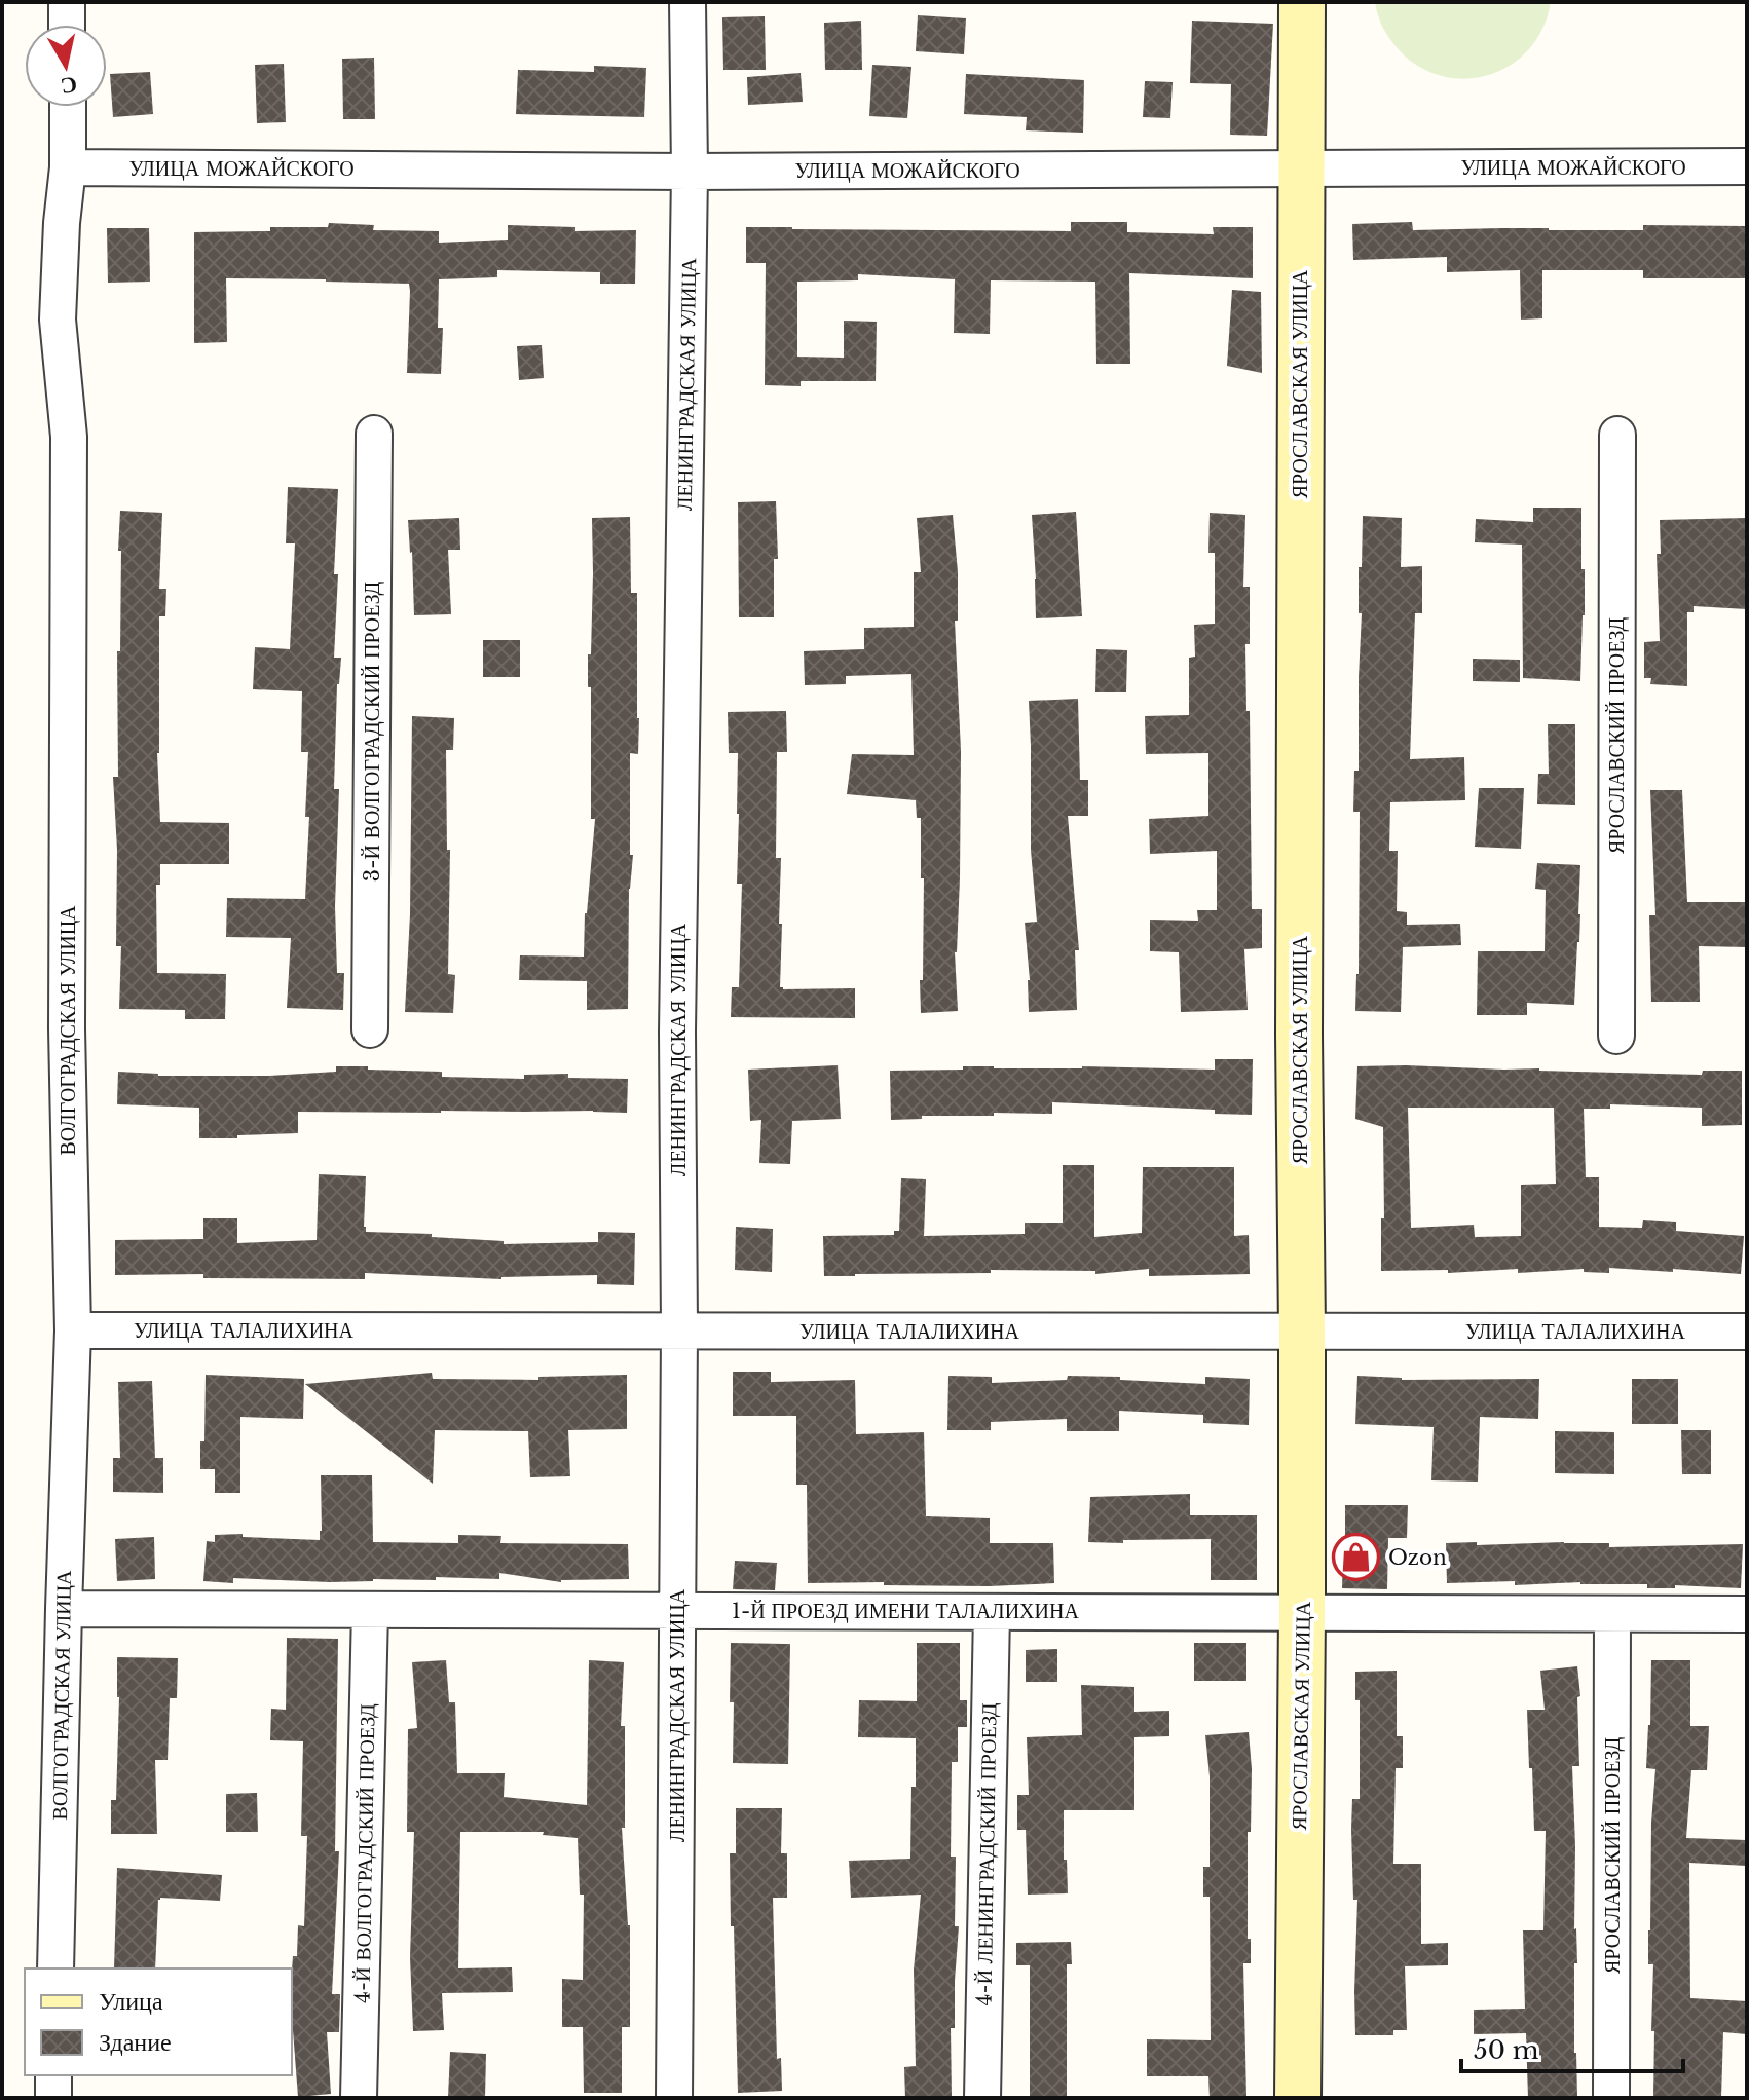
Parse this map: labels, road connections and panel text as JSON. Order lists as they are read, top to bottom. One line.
{"streets":{"street":["УЛИЦА МОЖАЙСКОГО","ЛЕНИНГРАДСКАЯ УЛИЦА","ЯРОСЛАВСКАЯ УЛИЦА","3-Й ВОЛГОГРАДСКИЙ ПРОЕЗД","ЯРОСЛАВСКИЙ ПРОЕЗД","ВОЛГОГРАДСКАЯ УЛИЦА","УЛИЦА ТАЛАЛИХИНА","1-Й ПРОЕЗД ИМЕНИ ТАЛАЛИХИНА","4-Й ВОЛГОГРАДСКИЙ ПРОЕЗД","4-Й ЛЕНИНГРАДСКИЙ ПРОЕЗД"]},"crossings":[["УЛИЦА МОЖАЙСКОГО","ЛЕНИНГРАДСКАЯ УЛИЦА"],["УЛИЦА МОЖАЙСКОГО","ЯРОСЛАВСКАЯ УЛИЦА"],["УЛИЦА МОЖАЙСКОГО","ВОЛГОГРАДСКАЯ УЛИЦА"],["ЛЕНИНГРАДСКАЯ УЛИЦА","УЛИЦА ТАЛАЛИХИНА"],["ЛЕНИНГРАДСКАЯ УЛИЦА","1-Й ПРОЕЗД ИМЕНИ ТАЛАЛИХИНА"],["ЯРОСЛАВСКАЯ УЛИЦА","УЛИЦА ТАЛАЛИХИНА"],["ЯРОСЛАВСКАЯ УЛИЦА","1-Й ПРОЕЗД ИМЕНИ ТАЛАЛИХИНА"],["ЯРОСЛАВСКИЙ ПРОЕЗД","1-Й ПРОЕЗД ИМЕНИ ТАЛАЛИХИНА"],["ВОЛГОГРАДСКАЯ УЛИЦА","УЛИЦА ТАЛАЛИХИНА"],["ВОЛГОГРАДСКАЯ УЛИЦА","1-Й ПРОЕЗД ИМЕНИ ТАЛАЛИХИНА"],["1-Й ПРОЕЗД ИМЕНИ ТАЛАЛИХИНА","4-Й ВОЛГОГРАДСКИЙ ПРОЕЗД"],["1-Й ПРОЕЗД ИМЕНИ ТАЛАЛИХИНА","4-Й ЛЕНИНГРАДСКИЙ ПРОЕЗД"]],"places":{"shop":["Ozon"]},"legend":["Улица","Здание"],"scale_bar":"50 m","north":"bottom"}
